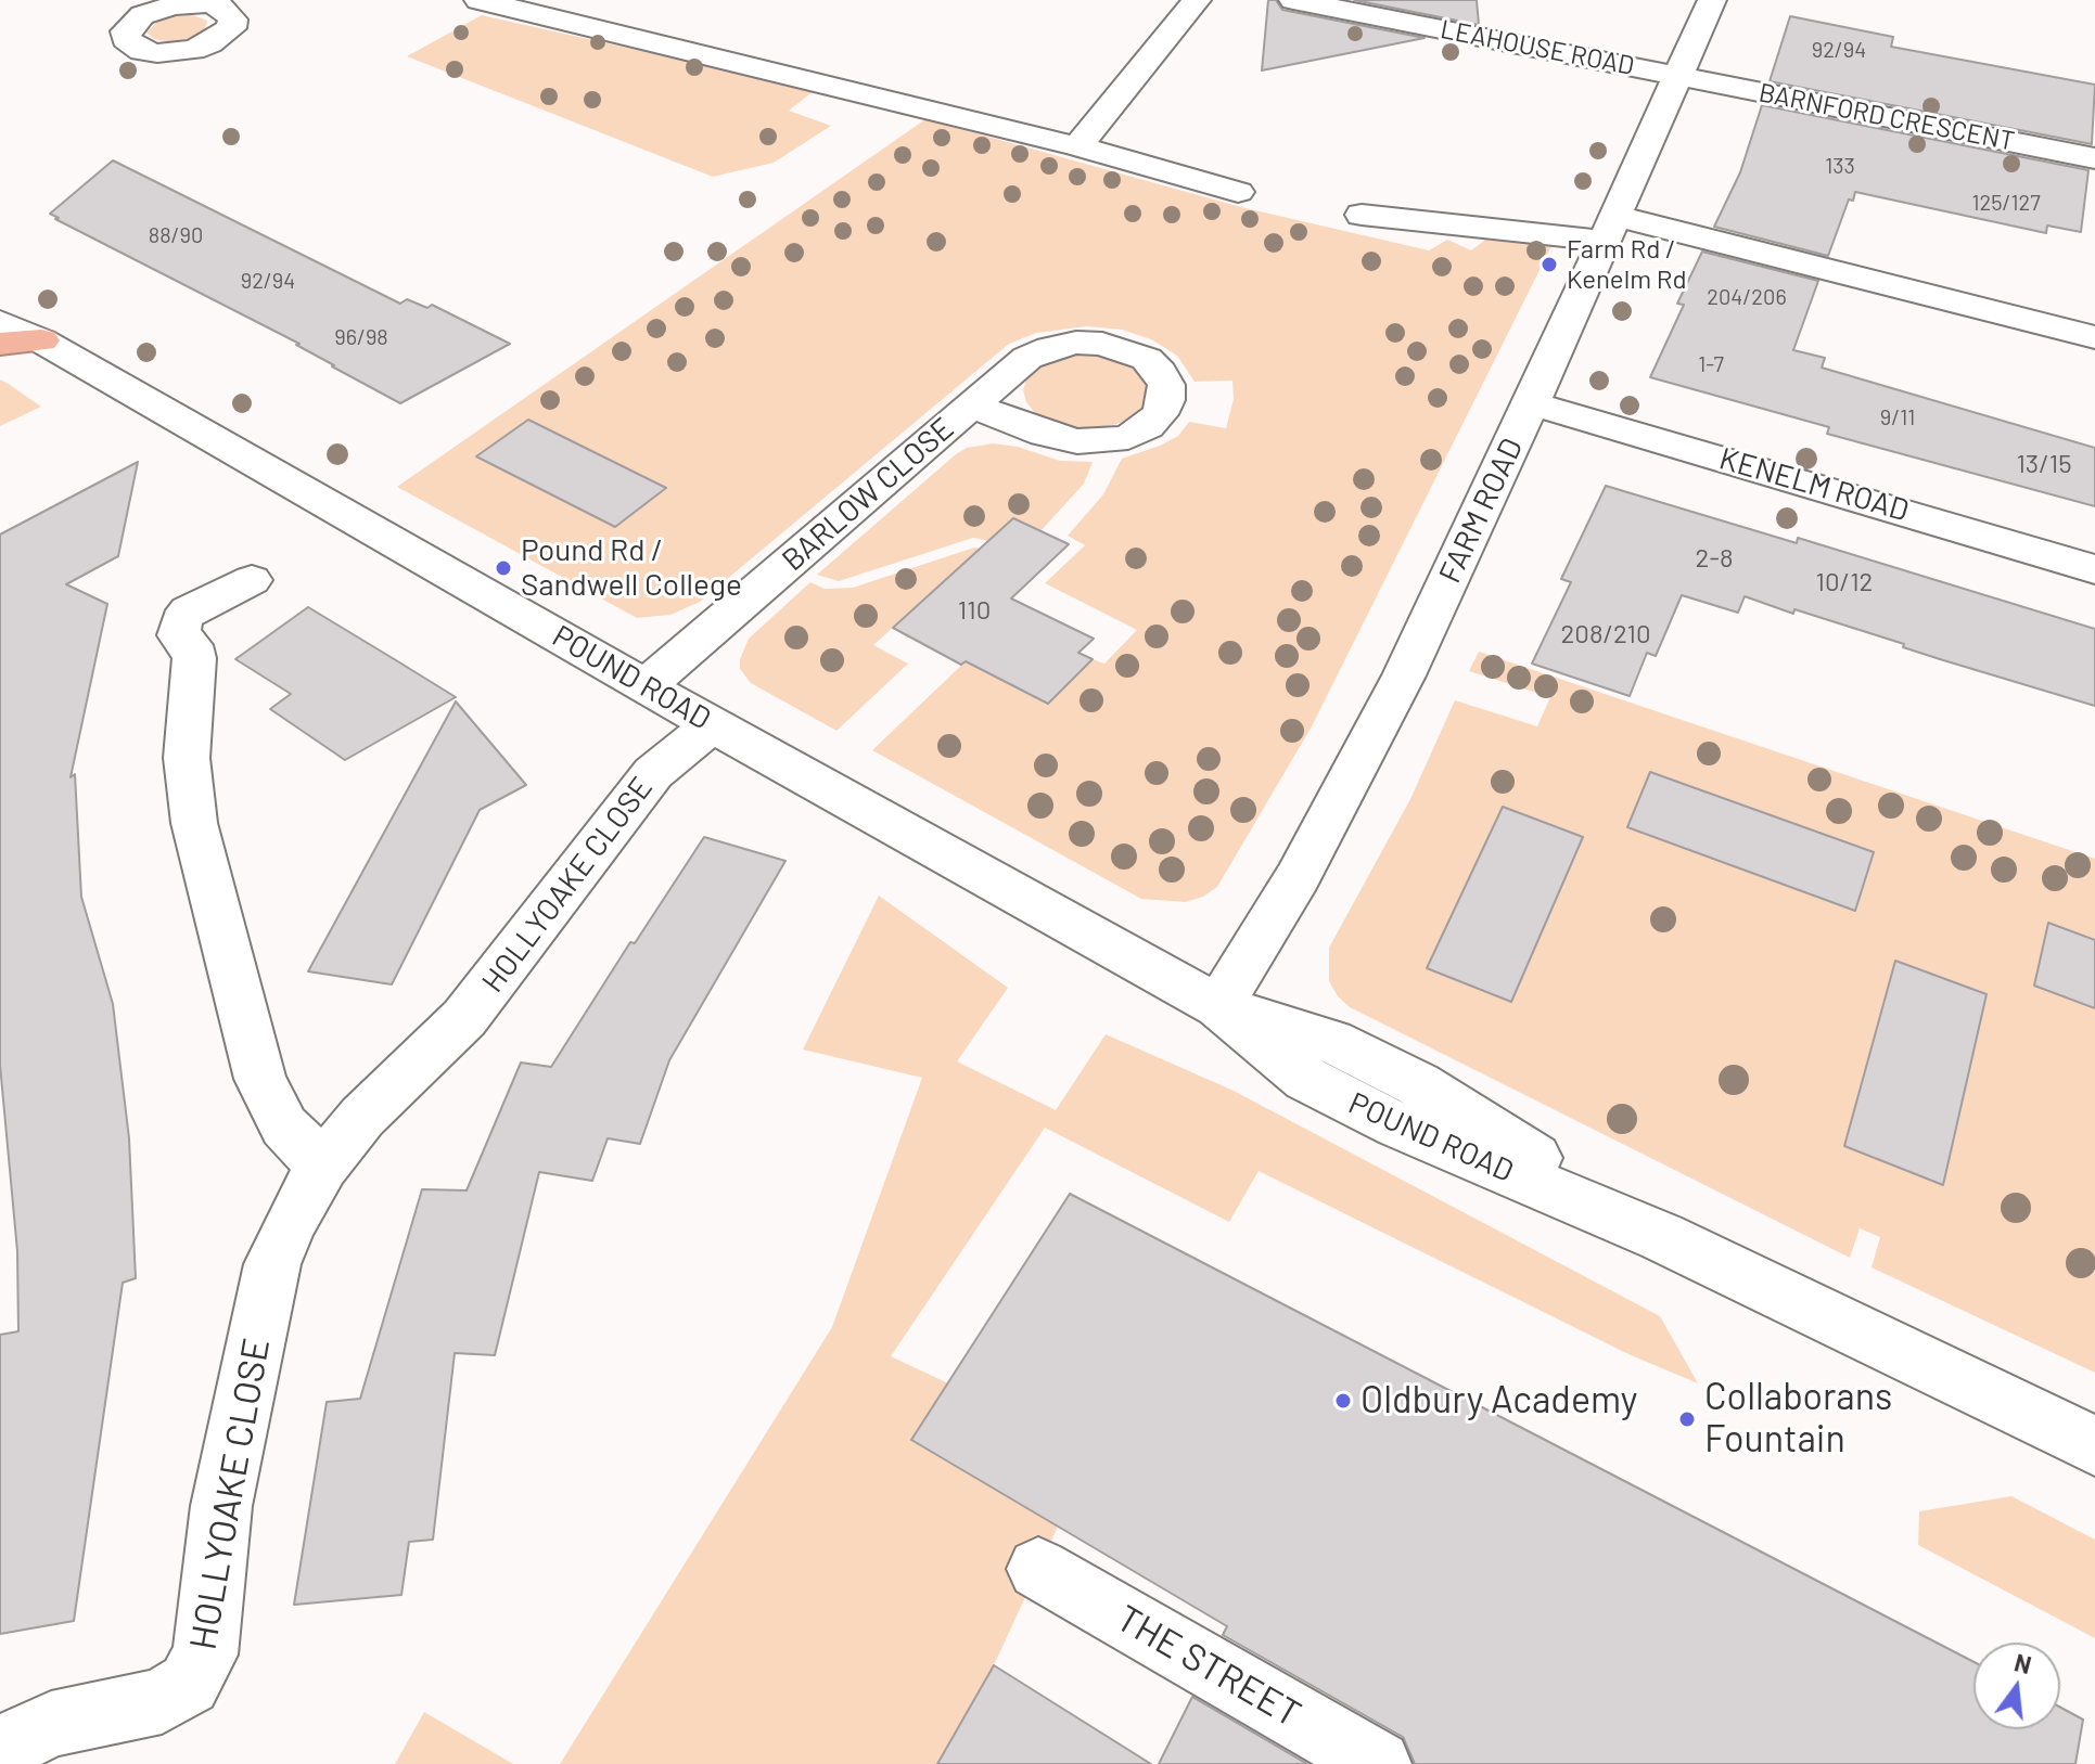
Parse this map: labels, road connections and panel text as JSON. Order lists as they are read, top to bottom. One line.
{"streets":{"street":["LEAHOUSE ROAD","BARNFORD CRESCENT","KENELM ROAD","BARLOW CLOSE","FARM ROAD","POUND ROAD","HOLLYOAKE CLOSE","THE STREET"]},"crossings":[["LEAHOUSE ROAD","BARNFORD CRESCENT"],["LEAHOUSE ROAD","FARM ROAD"],["BARNFORD CRESCENT","FARM ROAD"],["KENELM ROAD","FARM ROAD"],["BARLOW CLOSE","POUND ROAD"],["FARM ROAD","POUND ROAD"],["POUND ROAD","HOLLYOAKE CLOSE"]],"places":["Farm Rd / Kenelm Rd","Pound Rd / Sandwell College","Oldbury Academy","Collaborans Fountain"],"house_numbers":["92/94","133","125/127","88/90","92/94","204/206","96/98","1-7","9/11","13/15","2-8","10/12","110","208/210"],"north":"top"}
